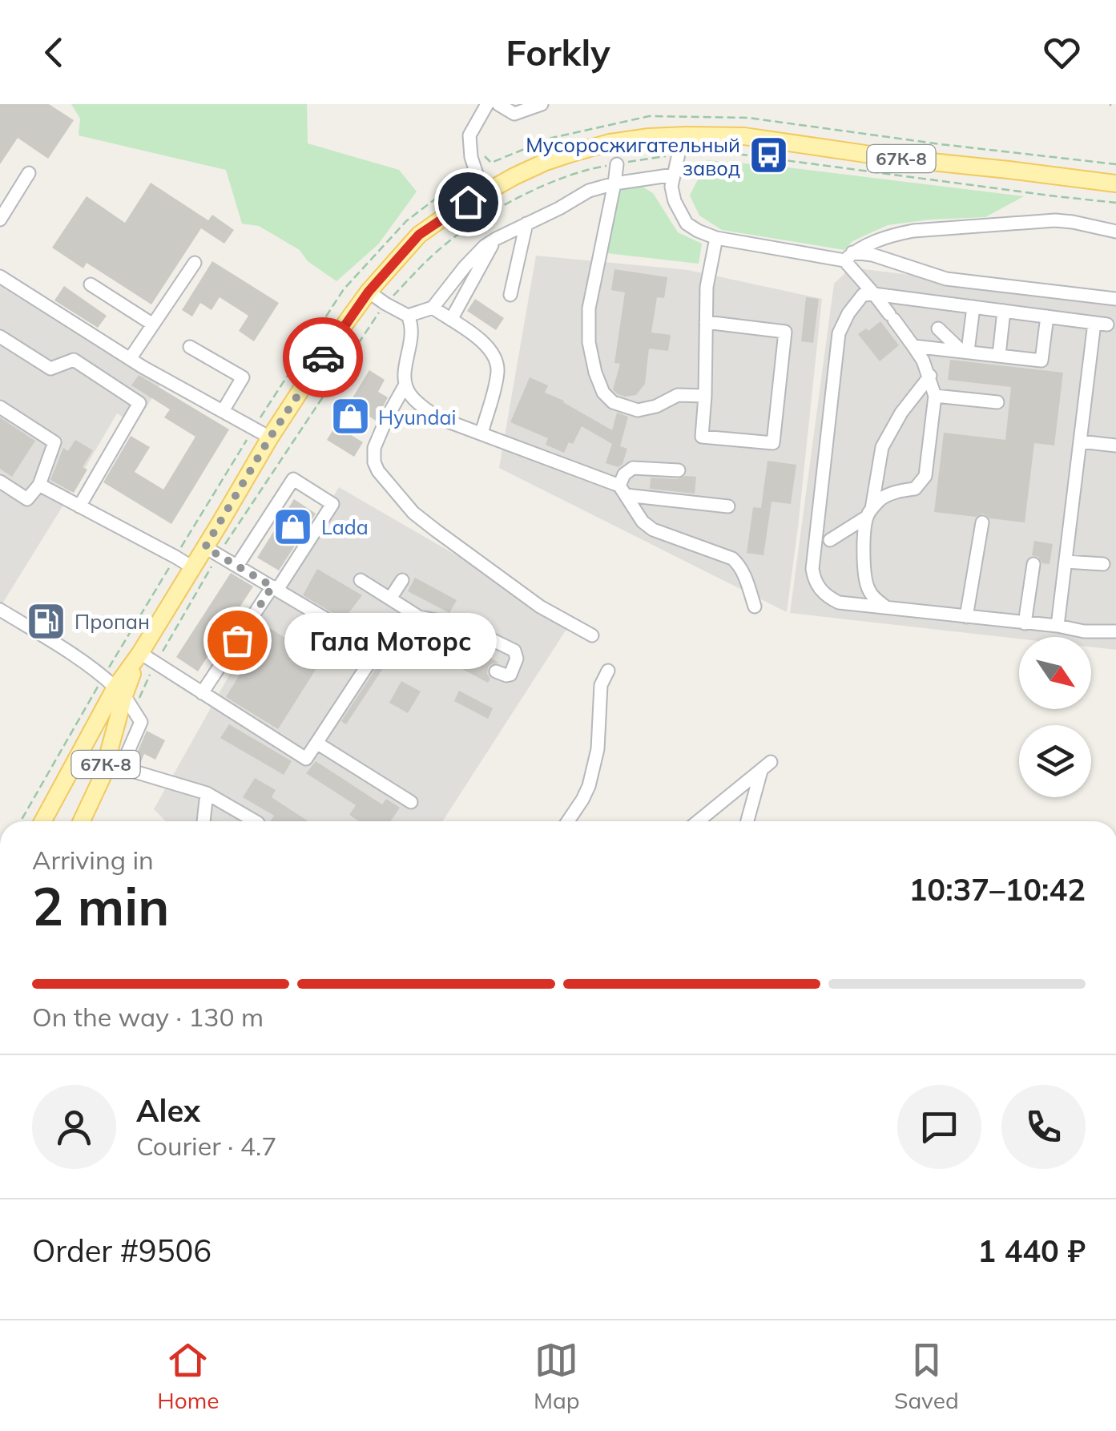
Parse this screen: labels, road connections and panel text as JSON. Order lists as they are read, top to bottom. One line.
{"streets":{"main road":["67К-8"]},"places":{"bus stop":["Мусоросжигательный завод"],"shop":["Hyundai","Lada"],"fuel station":["Пропан"],"other":["Гала Моторс"]},"north":"bottom right","page":{"header":"Forkly","bubble":"Гала Моторс","heading":["2 min","Arriving in","10:37–10:42"],"panel":["Alex","Courier · 4.7","Order #9506","1 440 ₽"],"bar":"On the way · 130 m","tabs":["Home","Map","Saved"]}}
